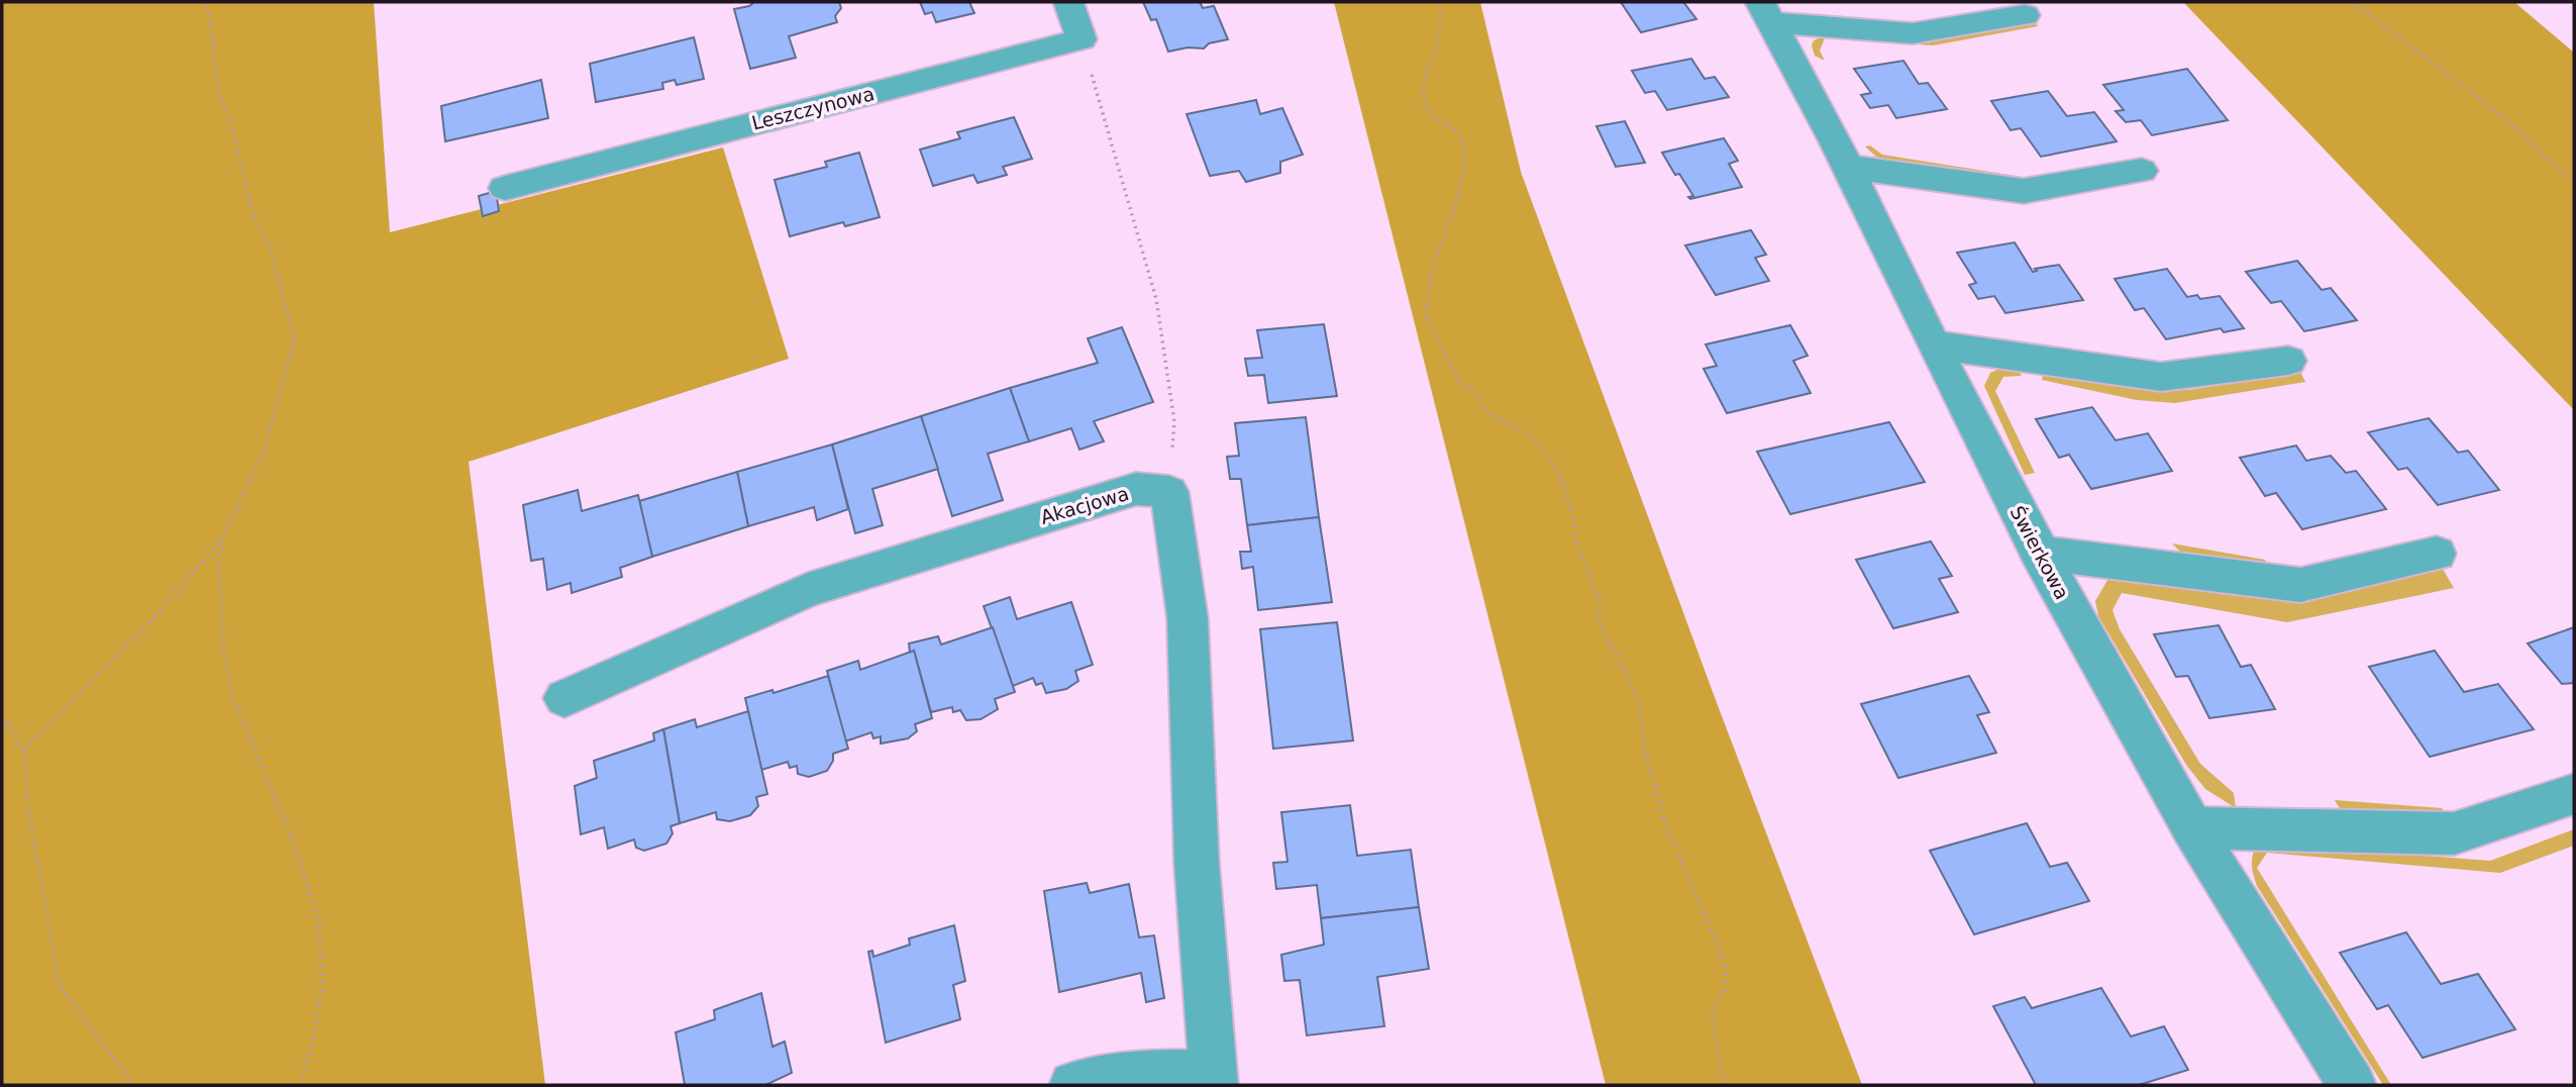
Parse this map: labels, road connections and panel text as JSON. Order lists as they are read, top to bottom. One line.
{"streets":{"street":["Leszczynowa","Akacjowa","Świerkowa"]}}
